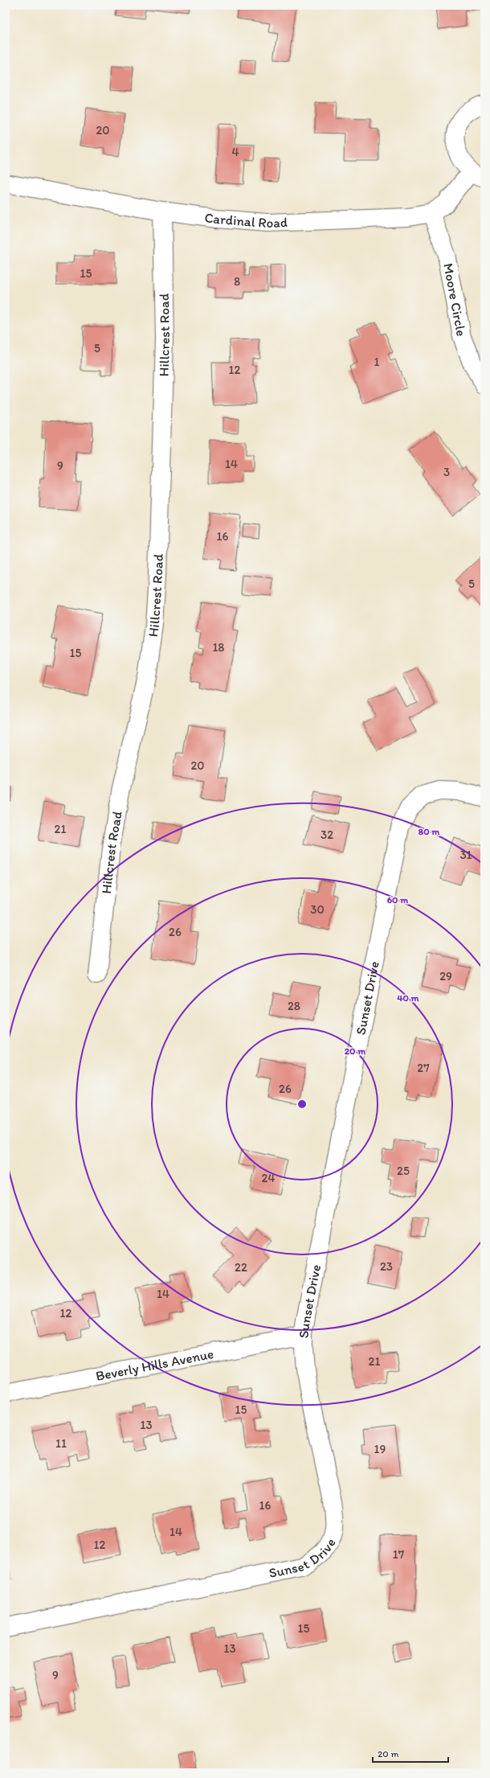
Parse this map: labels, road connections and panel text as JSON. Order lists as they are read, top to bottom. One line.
{"streets":{"street":["Cardinal Road","Moore Circle","Hillcrest Road","Sunset Drive","Beverly Hills Avenue"]},"crossings":[["Cardinal Road","Moore Circle"],["Cardinal Road","Hillcrest Road"],["Sunset Drive","Beverly Hills Avenue"]],"house_numbers":["20","4","15","8","5","1","12","14","9","3","16","5","18","15","20","21","32","31","30","26","29","28","27","26","25","24","23","22","14","12","21","15","13","11","19","16","14","12","17","15","13","9"],"scale_bar":"20 m","rings":["80 m","60 m","40 m","20 m"]}
